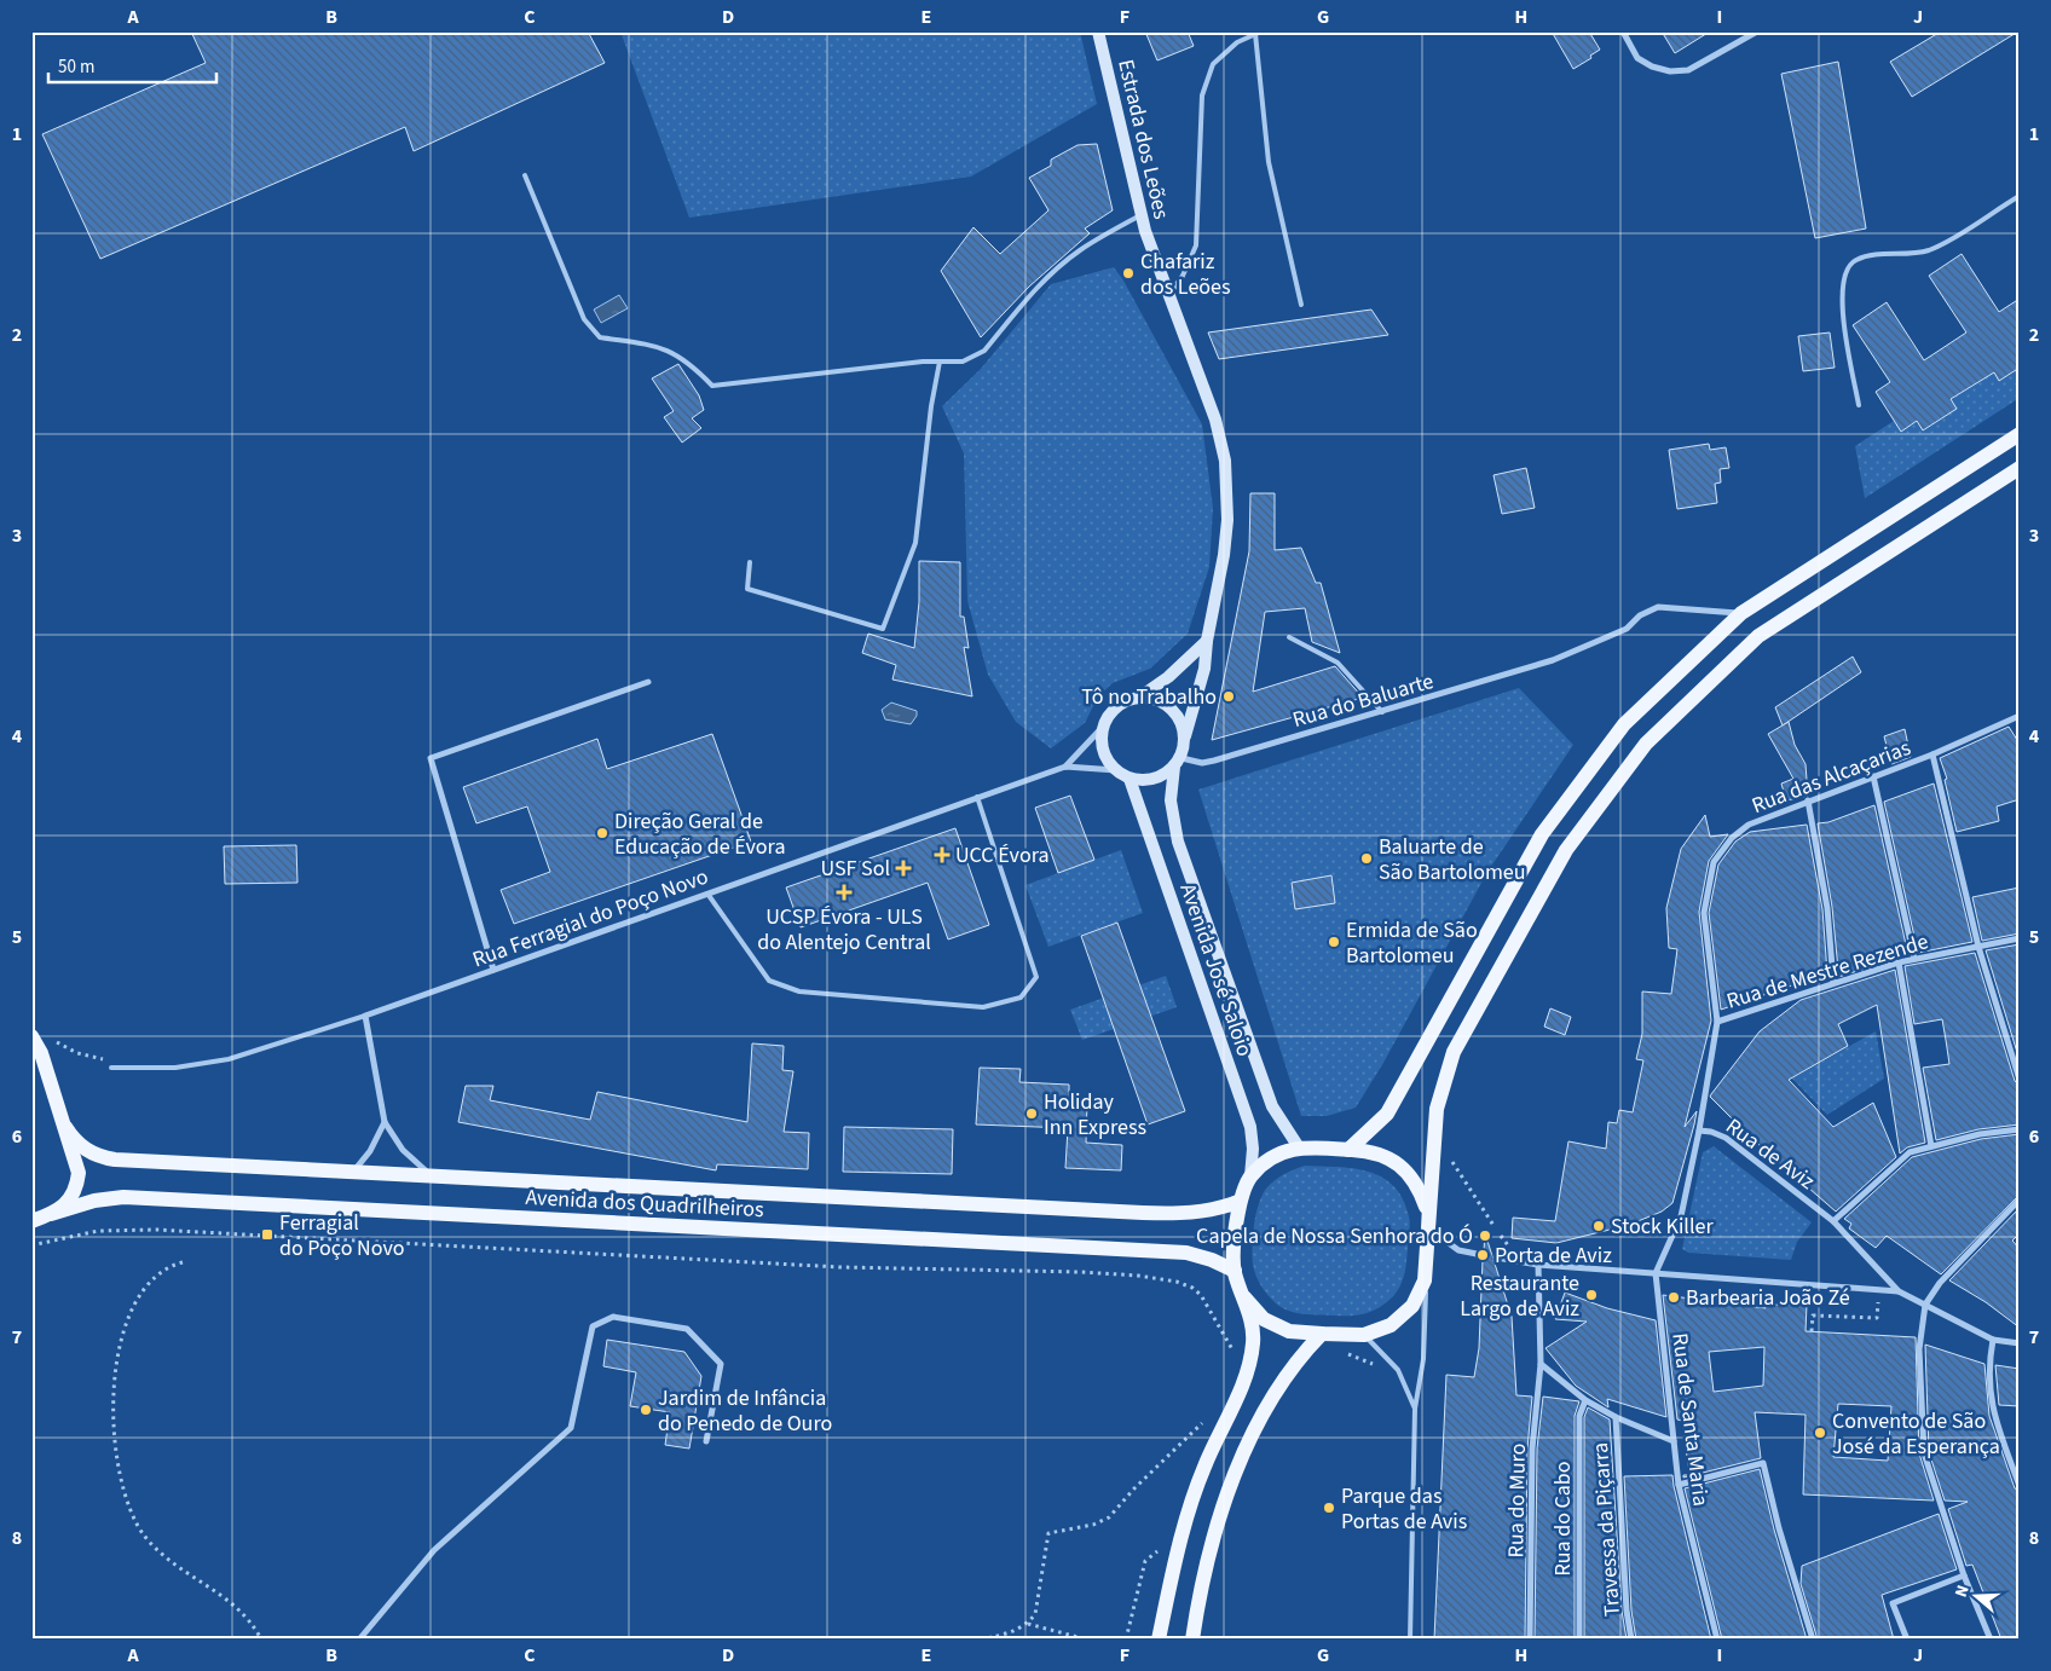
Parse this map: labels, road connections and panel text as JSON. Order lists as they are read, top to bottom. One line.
{"streets":{"main road":["Estrada dos Leões","Avenida José Saloio","Avenida dos Quadrilheiros"],"street":["Rua do Baluarte","Rua das Alcaçarias","Rua Ferragial do Poço Novo","Rua de Mestre Rezende","Rua de Aviz","Rua de Santa Maria","Rua do Muro","Rua do Cabo","Travessa da Piçarra"]},"crossings":[["Estrada dos Leões","Rua do Baluarte"],["Estrada dos Leões","Avenida José Saloio"],["Rua do Baluarte","Avenida José Saloio"],["Rua das Alcaçarias","Rua de Mestre Rezende"],["Rua das Alcaçarias","Rua de Aviz"],["Avenida José Saloio","Avenida dos Quadrilheiros"],["Rua de Aviz","Rua de Santa Maria"],["Rua de Aviz","Rua do Muro"]],"places":{"other":["Chafariz dos Leões","Tô no Trabalho","Direção Geral de Educação de Évora","Baluarte de São Bartolomeu","Ermida de São Bartolomeu","Holiday Inn Express","Stock Killer","Capela de Nossa Senhora do Ó","Porta de Aviz","Restaurante Largo de Aviz","Barbearia João Zé","Jardim de Infância do Penedo de Ouro","Convento de São José da Esperança","Parque das Portas de Avis"],"health":["UCC Évora","USF Sol","UCSP Évora - ULS do Alentejo Central"],"transit":["Ferragial do Poço Novo"]},"scale_bar":"50 m","north":"left","grid":{"columns":["A","B","C","D","E","F","G","H","I","J"],"rows":["1","2","3","4","5","6","7","8"]}}
